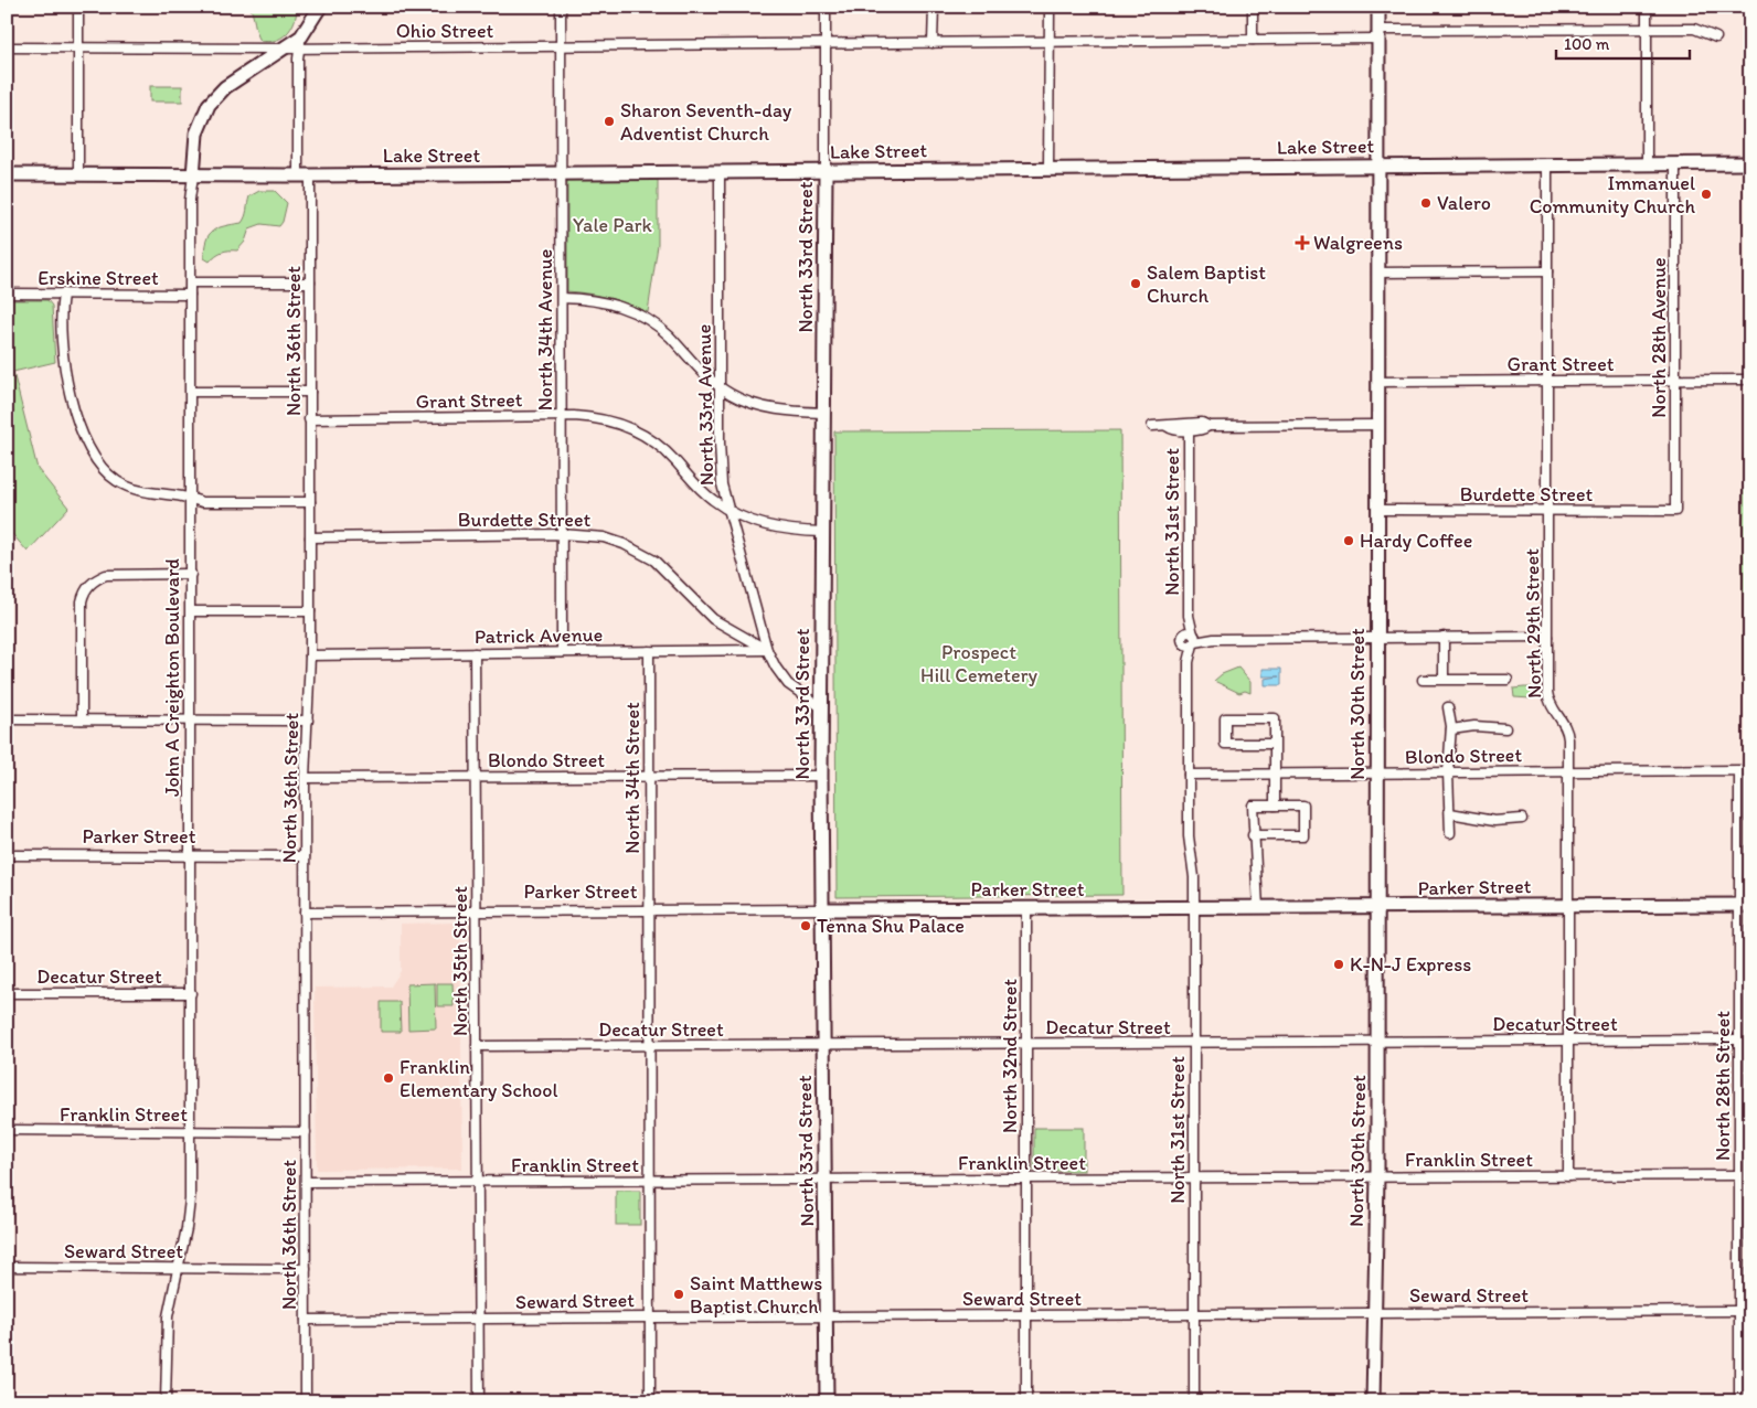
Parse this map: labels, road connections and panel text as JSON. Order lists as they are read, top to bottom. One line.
{"streets":{"main road":["Lake Street","North 33rd Street","John A Creighton Boulevard","North 30th Street","Parker Street"],"street":["Ohio Street","Erskine Street","North 34th Avenue","North 28th Avenue","North 36th Street","Grant Street","North 33rd Avenue","Burdette Street","North 31st Street","North 29th Street","Patrick Avenue","Blondo Street","North 34th Street","North 35th Street","Decatur Street","North 32nd Street","North 28th Street","Franklin Street","Seward Street"]},"crossings":[["Ohio Street","North 33rd Street"],["Ohio Street","North 34th Avenue"],["Ohio Street","North 36th Street"],["Ohio Street","John A Creighton Boulevard"],["Ohio Street","North 30th Street"],["Lake Street","North 33rd Street"],["Lake Street","North 34th Avenue"],["Lake Street","North 28th Avenue"],["Lake Street","North 36th Street"],["Lake Street","North 33rd Avenue"],["Lake Street","North 29th Street"],["Lake Street","John A Creighton Boulevard"],["Lake Street","North 30th Street"],["North 33rd Street","Grant Street"],["North 33rd Street","North 33rd Avenue"],["North 33rd Street","Blondo Street"],["North 33rd Street","Parker Street"],["North 33rd Street","Decatur Street"],["North 33rd Street","Franklin Street"],["North 33rd Street","Seward Street"],["Erskine Street","John A Creighton Boulevard"],["North 34th Avenue","Grant Street"],["North 34th Avenue","Burdette Street"],["North 34th Avenue","Patrick Avenue"],["North 28th Avenue","Grant Street"],["North 28th Avenue","Burdette Street"],["North 36th Street","Grant Street"],["North 36th Street","Burdette Street"],["North 36th Street","Patrick Avenue"],["North 36th Street","John A Creighton Boulevard"],["North 36th Street","Blondo Street"],["North 36th Street","Parker Street"],["North 36th Street","Franklin Street"],["North 36th Street","Seward Street"],["Grant Street","North 33rd Avenue"],["Grant Street","North 29th Street"],["Grant Street","North 30th Street"],["North 33rd Avenue","Burdette Street"],["North 33rd Avenue","Patrick Avenue"],["Burdette Street","North 29th Street"],["Burdette Street","Patrick Avenue"],["Burdette Street","North 30th Street"],["North 31st Street","Blondo Street"],["North 31st Street","Parker Street"],["North 31st Street","Decatur Street"],["North 31st Street","Franklin Street"],["North 31st Street","Seward Street"],["North 29th Street","Blondo Street"],["North 29th Street","Parker Street"],["North 29th Street","Decatur Street"],["North 29th Street","Franklin Street"],["Patrick Avenue","North 34th Street"],["Patrick Avenue","North 35th Street"],["John A Creighton Boulevard","Parker Street"],["John A Creighton Boulevard","Decatur Street"],["John A Creighton Boulevard","Franklin Street"],["John A Creighton Boulevard","Seward Street"],["North 30th Street","Blondo Street"],["North 30th Street","Parker Street"],["North 30th Street","Decatur Street"],["North 30th Street","Franklin Street"],["North 30th Street","Seward Street"],["Blondo Street","North 34th Street"],["Blondo Street","North 35th Street"],["Blondo Street","North 28th Street"],["North 34th Street","Parker Street"],["North 34th Street","Decatur Street"],["North 34th Street","Franklin Street"],["North 34th Street","Seward Street"],["Parker Street","North 35th Street"],["Parker Street","North 32nd Street"],["Parker Street","North 28th Street"],["North 35th Street","Decatur Street"],["North 35th Street","Franklin Street"],["North 35th Street","Seward Street"],["Decatur Street","North 32nd Street"],["Decatur Street","North 28th Street"],["North 32nd Street","Franklin Street"],["North 32nd Street","Seward Street"],["North 28th Street","Franklin Street"],["North 28th Street","Seward Street"]],"parks":["Yale Park","Prospect Hill Cemetery"],"places":{"other":["Sharon Seventh-day Adventist Church","Immanuel Community Church","Valero","Salem Baptist Church","Hardy Coffee","Tenna Shu Palace","K-N-J Express","Franklin Elementary School","Saint Matthews Baptist Church"],"health":["Walgreens"]},"scale_bar":"100 m"}
